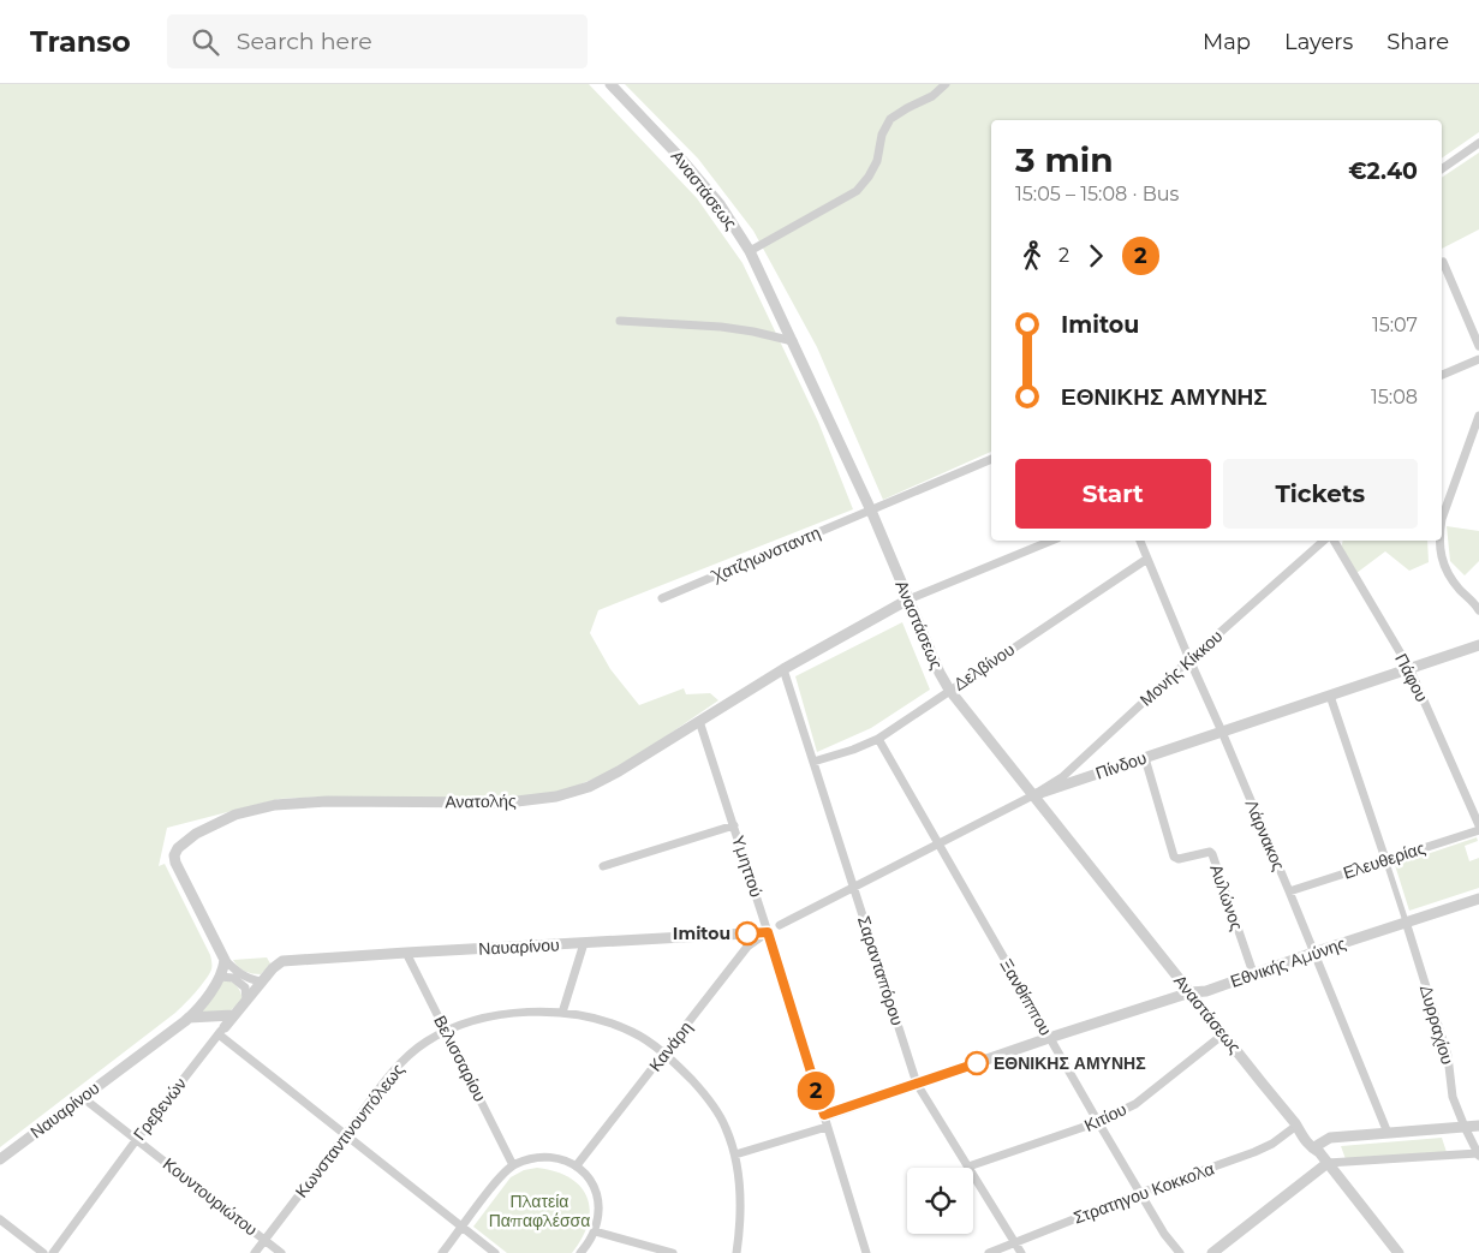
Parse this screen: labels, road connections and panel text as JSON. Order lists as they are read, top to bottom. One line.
{"streets":{"street":["Αναστάσεως","Χατζηωνσταντη","Δελβίνου","Μονής Κίκκου","Πάφου","Πίνδου","Ανατολής","Λάρνακος","Ελευθερίας","Υμηττού","Αυλώνος","Ναυαρίνου","Εθνικής Αμύνης","Σαρανταπόρου","Ξανθίππου","Δυρραχίου","Κανάρη","Βελισσαρίου","Γρεβενών","Κιτίου","Κωνσταντινουπόλεως","Στρατηγου Κοκκολα","Κουντουριώτου"]},"crossings":[["Αναστάσεως","Χατζηωνσταντη"],["Αναστάσεως","Δελβίνου"],["Αναστάσεως","Μονής Κίκκου"],["Αναστάσεως","Πίνδου"],["Αναστάσεως","Ανατολής"],["Αναστάσεως","Εθνικής Αμύνης"],["Αναστάσεως","Κιτίου"],["Αναστάσεως","Στρατηγου Κοκκολα"],["Δελβίνου","Λάρνακος"],["Δελβίνου","Σαρανταπόρου"],["Δελβίνου","Ξανθίππου"],["Μονής Κίκκου","Πίνδου"],["Μονής Κίκκου","Λάρνακος"],["Πάφου","Πίνδου"],["Πίνδου","Λάρνακος"],["Πίνδου","Αυλώνος"],["Πίνδου","Σαρανταπόρου"],["Πίνδου","Ξανθίππου"],["Ανατολής","Υμηττού"],["Ανατολής","Ναυαρίνου"],["Ανατολής","Σαρανταπόρου"],["Ανατολής","Γρεβενών"],["Λάρνακος","Ελευθερίας"],["Λάρνακος","Εθνικής Αμύνης"],["Υμηττού","Ναυαρίνου"],["Υμηττού","Εθνικής Αμύνης"],["Υμηττού","Κανάρη"],["Αυλώνος","Εθνικής Αμύνης"],["Ναυαρίνου","Κανάρη"],["Ναυαρίνου","Βελισσαρίου"],["Ναυαρίνου","Γρεβενών"],["Ναυαρίνου","Κουντουριώτου"],["Εθνικής Αμύνης","Σαρανταπόρου"],["Εθνικής Αμύνης","Ξανθίππου"],["Εθνικής Αμύνης","Δυρραχίου"],["Εθνικής Αμύνης","Κωνσταντινουπόλεως"],["Σαρανταπόρου","Κιτίου"],["Σαρανταπόρου","Στρατηγου Κοκκολα"],["Ξανθίππου","Κιτίου"],["Ξανθίππου","Στρατηγου Κοκκολα"],["Κανάρη","Κωνσταντινουπόλεως"],["Βελισσαρίου","Κωνσταντινουπόλεως"],["Γρεβενών","Κουντουριώτου"],["Κωνσταντινουπόλεως","Κουντουριώτου"]],"parks":["Πλατεία Παπαφλέσσα"],"places":["Imitou","ΕΘΝΙΚΗΣ ΑΜΥΝΗΣ"],"lines":["bus line 2"],"page":{"header":"Transo","search":"Search here","nav":["Map","Layers","Share"],"on_map":"2","heading":["3 min","15:05 – 15:08 · Bus","€2.40"],"legs":["2","2"],"list":[{"name":"Imitou","value":"15:07"},{"name":"ΕΘΝΙΚΗΣ ΑΜΥΝΗΣ","value":"15:08"}],"buttons":["Start","Tickets"]}}
